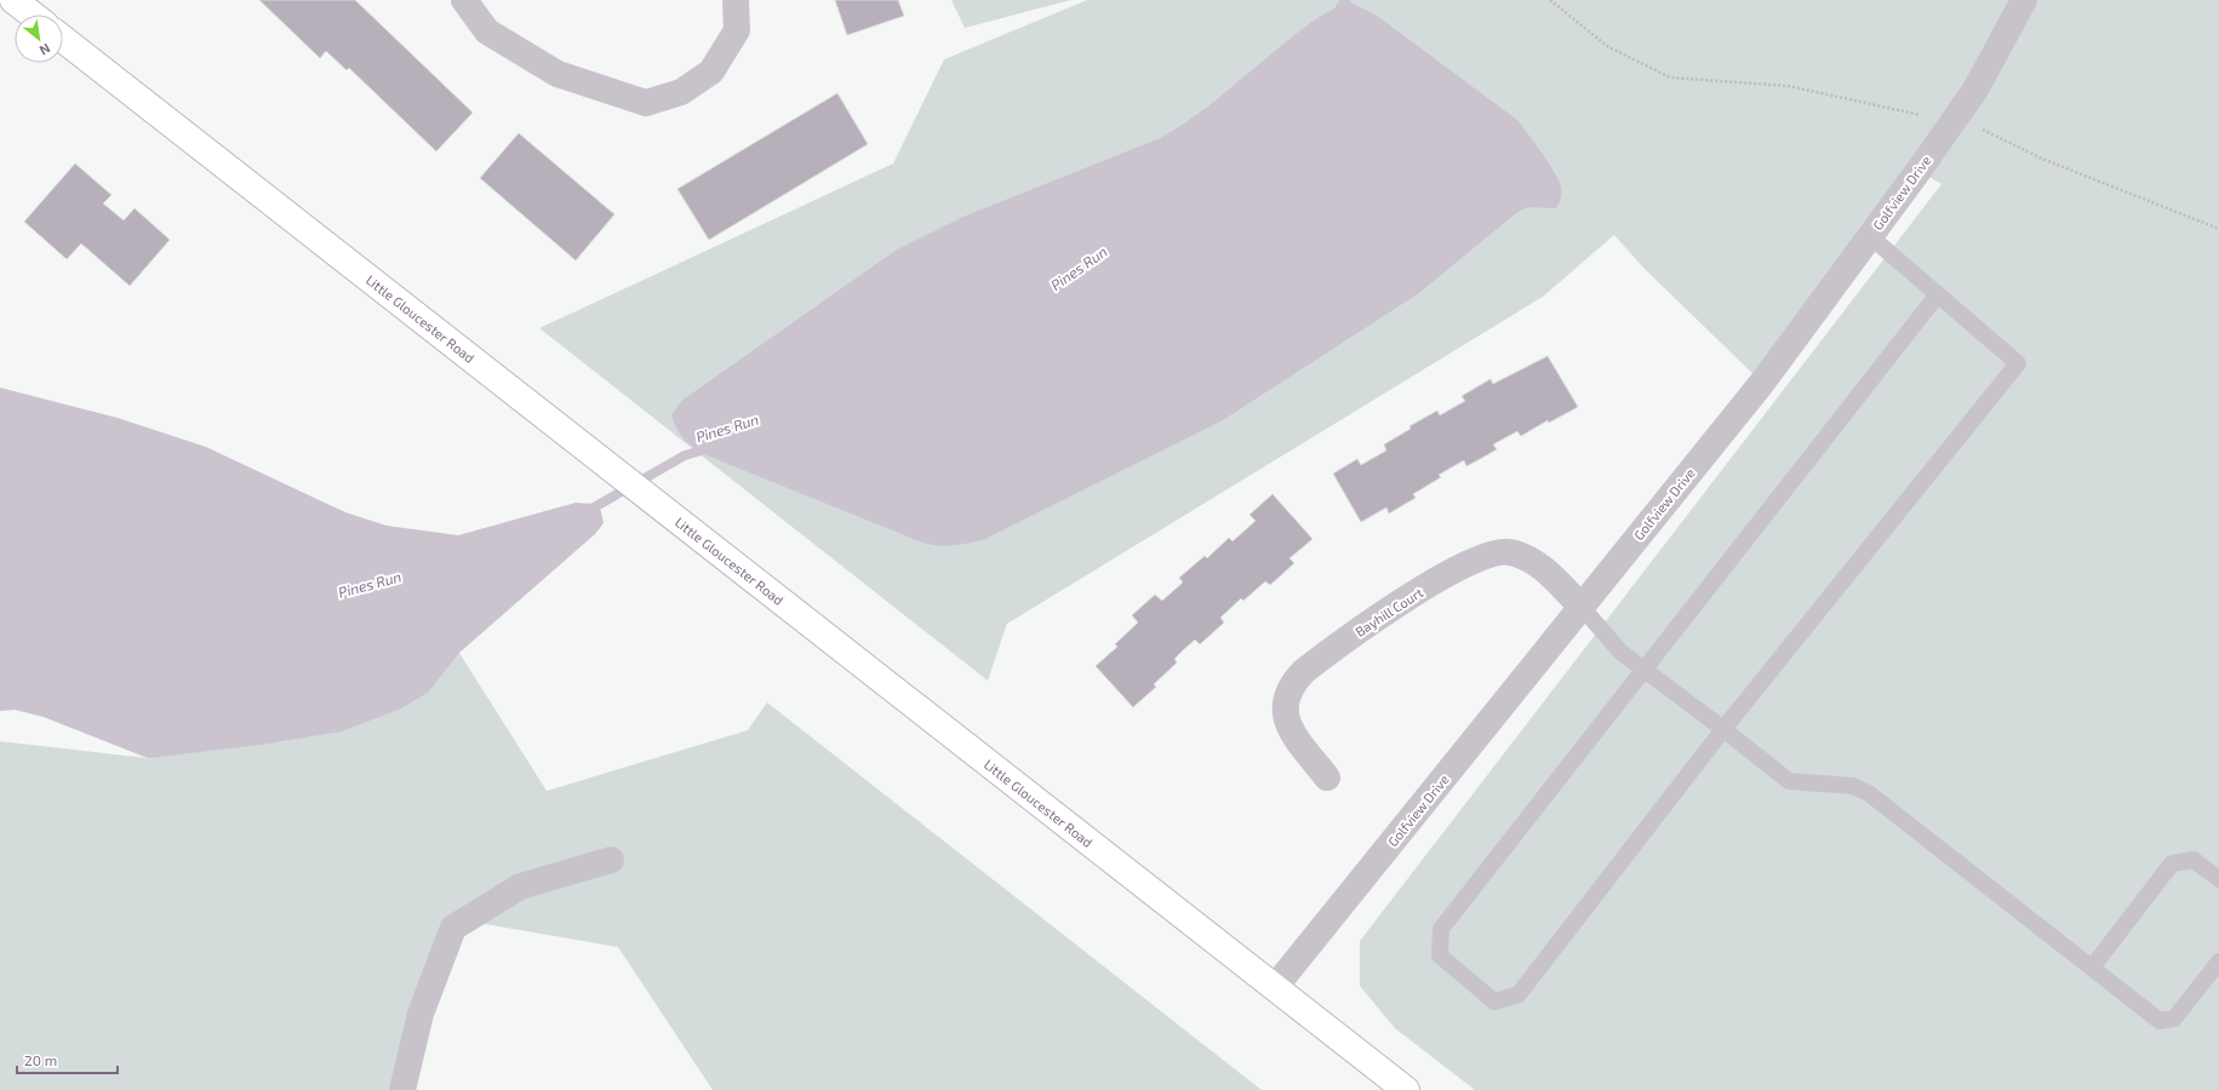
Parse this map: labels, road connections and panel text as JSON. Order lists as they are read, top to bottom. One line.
{"streets":{"street":["Golfview Drive","Little Gloucester Road","Bayhill Court"]},"crossings":[["Golfview Drive","Little Gloucester Road"],["Golfview Drive","Bayhill Court"]],"water":["Pines Run"],"scale_bar":"20 m","north":"bottom right"}
